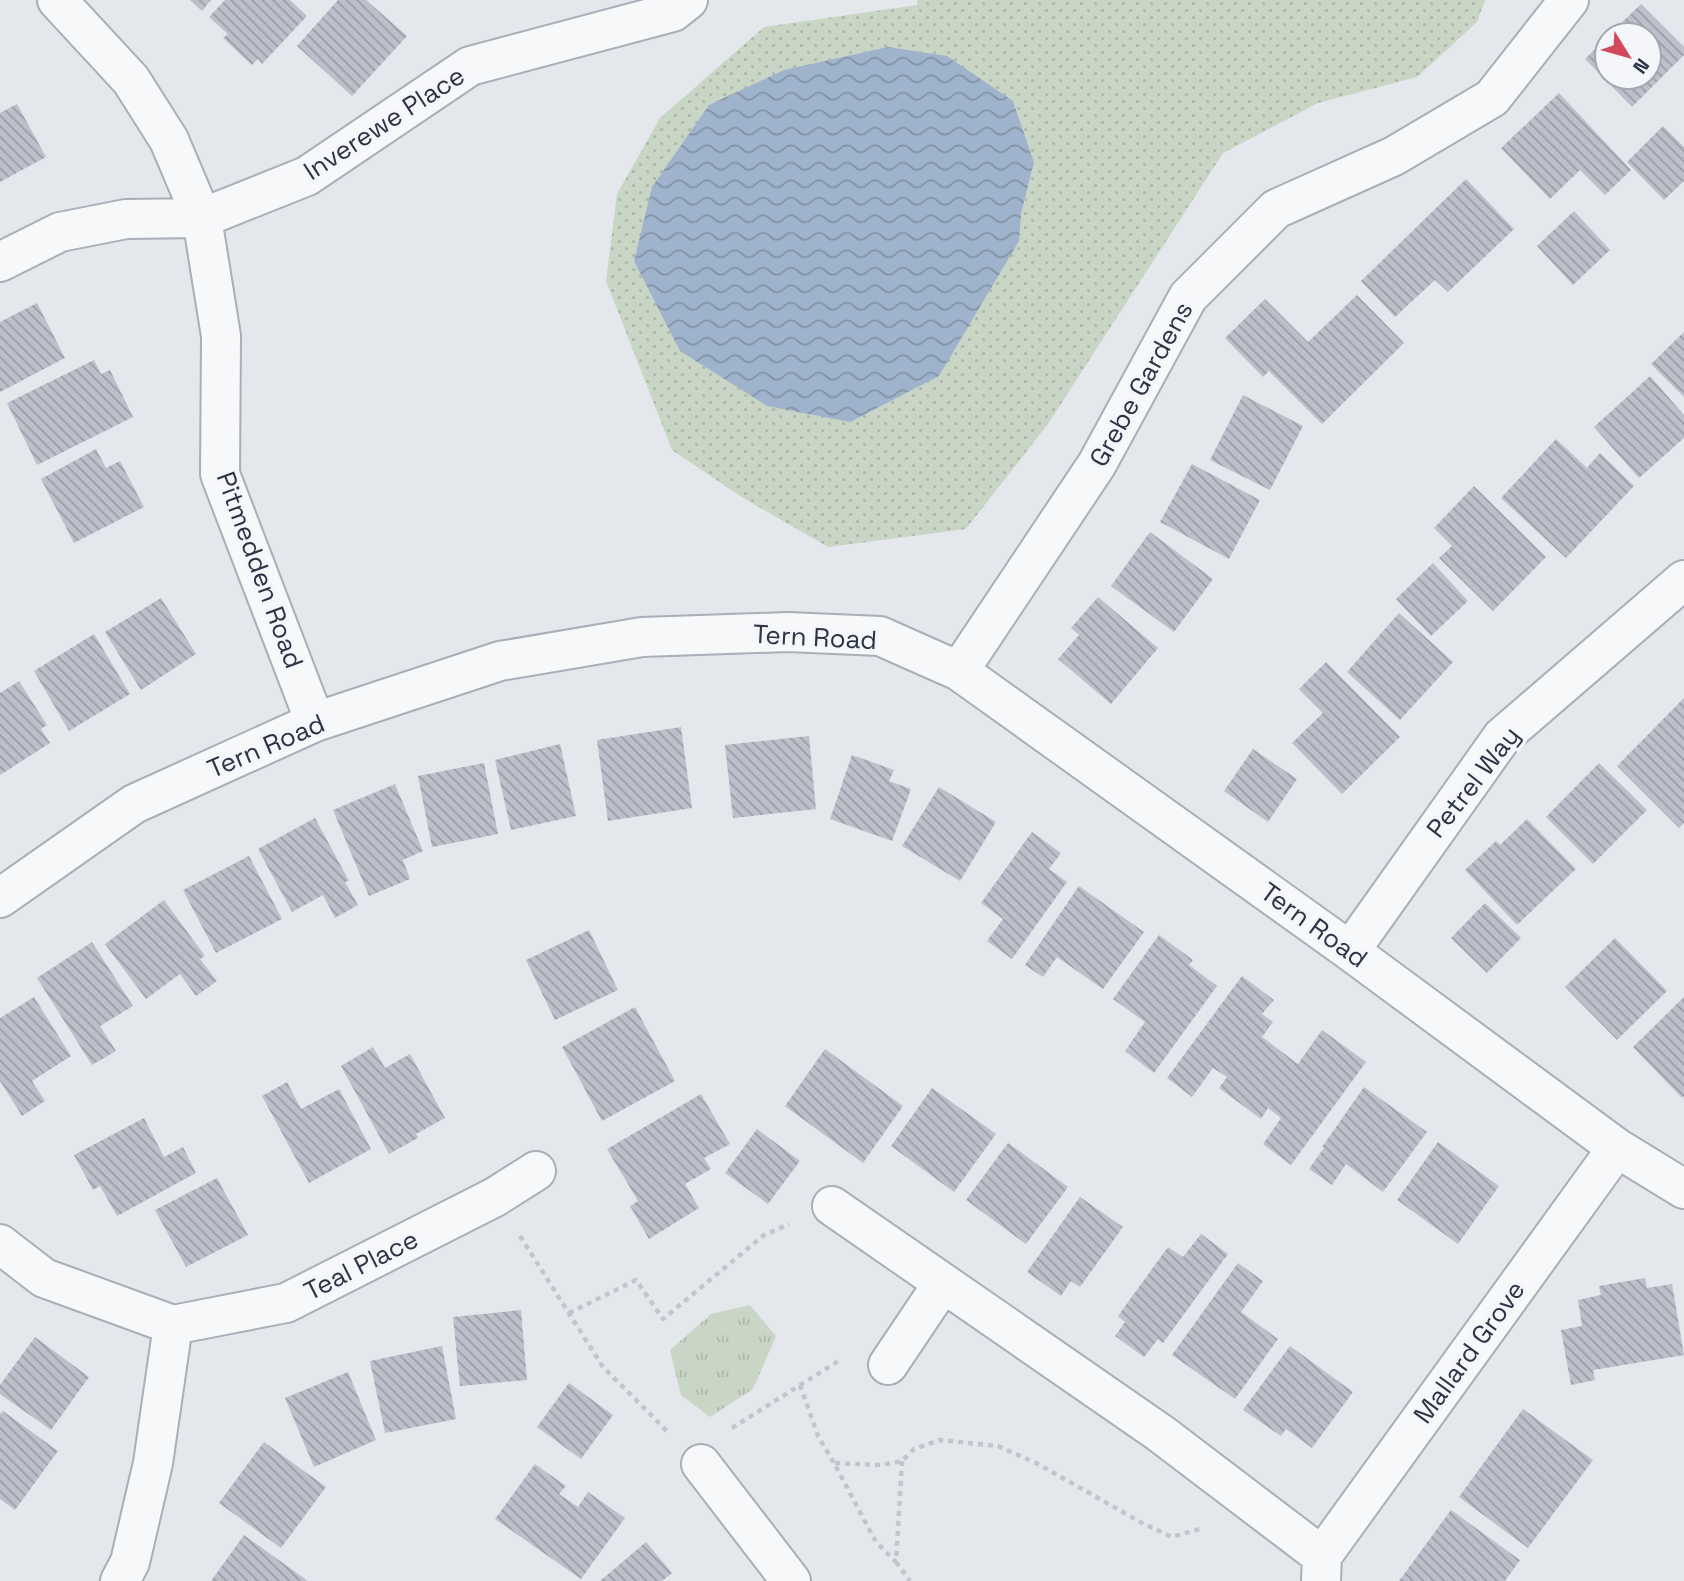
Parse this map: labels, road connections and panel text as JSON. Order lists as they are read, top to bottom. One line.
{"streets":{"street":["Inverewe Place","Grebe Gardens","Pitmedden Road","Tern Road","Petrel Way","Teal Place","Mallard Grove"]},"crossings":[["Inverewe Place","Pitmedden Road"],["Grebe Gardens","Tern Road"],["Pitmedden Road","Tern Road"],["Tern Road","Petrel Way"],["Tern Road","Mallard Grove"]],"north":"bottom right"}
